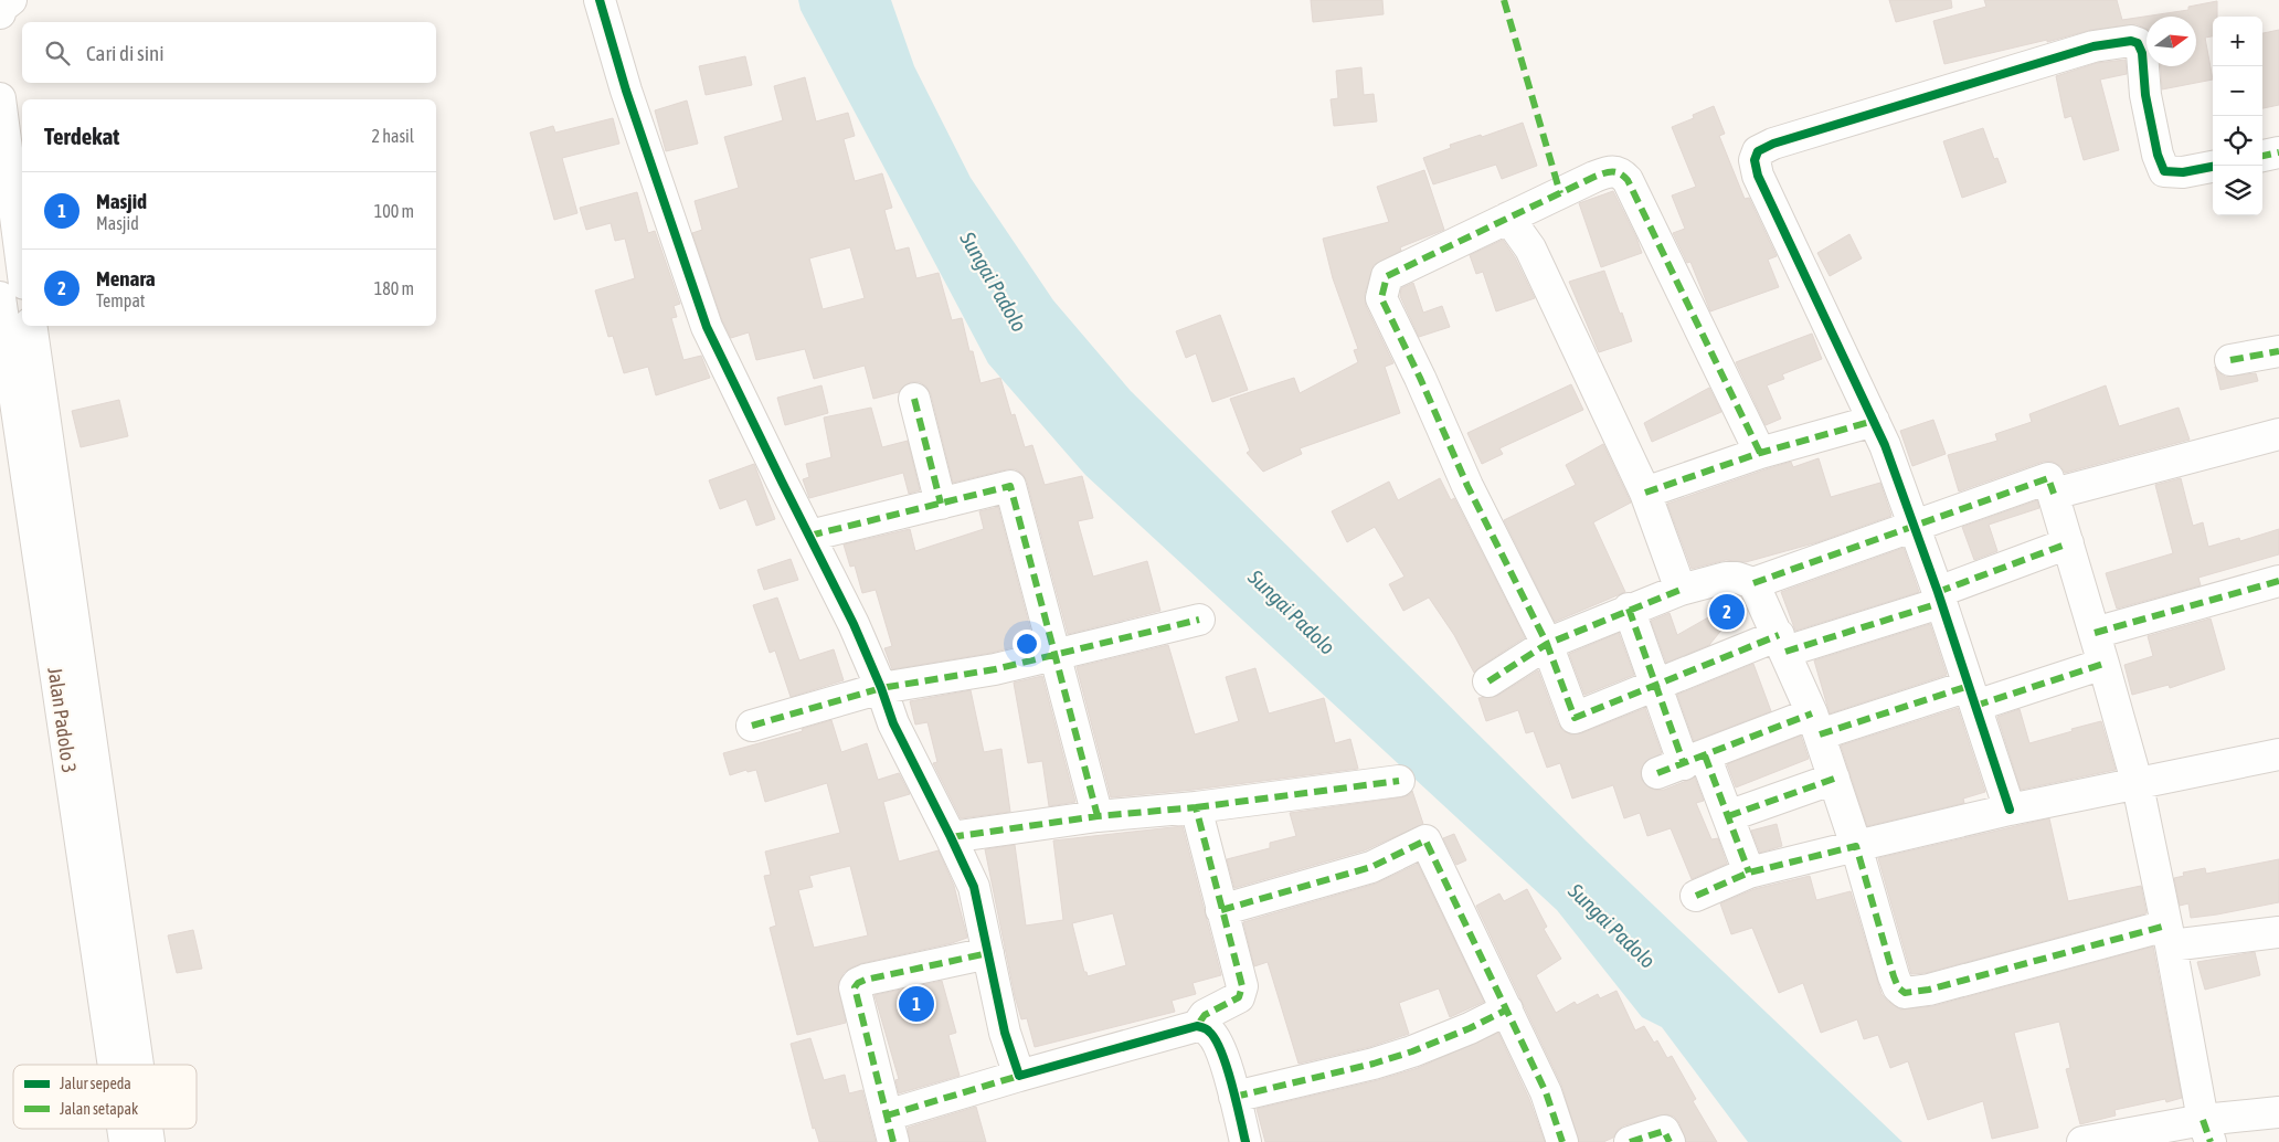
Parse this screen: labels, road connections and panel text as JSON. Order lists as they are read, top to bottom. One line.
{"streets":{"street":["Jalan Padolo 3"]},"water":["Sungai Padolo"],"legend":["Jalur sepeda","Jalan setapak"],"north":"right","page":{"map_buttons":["+","−"],"search":"Cari di sini","heading":["Terdekat","2 hasil"],"list":[{"mark":"1","name":"Masjid","note":"Masjid","value":"100 m"},{"mark":"2","name":"Menara","note":"Tempat","value":"180 m"}],"pins":["2","1"]}}
